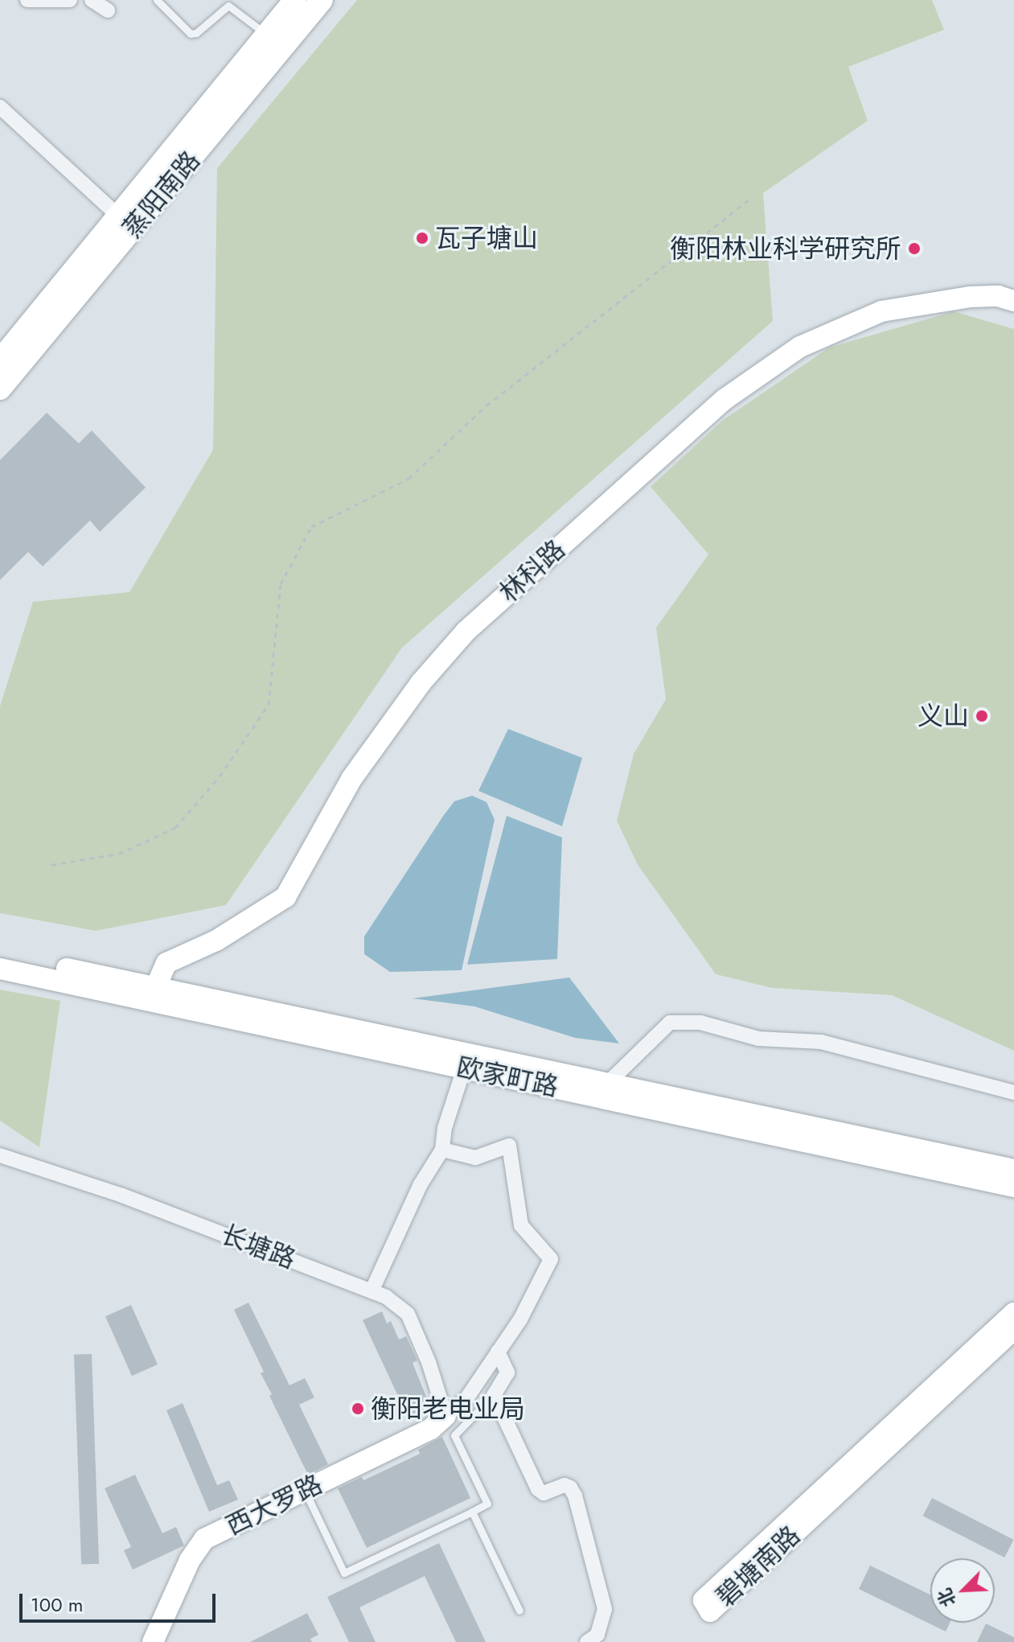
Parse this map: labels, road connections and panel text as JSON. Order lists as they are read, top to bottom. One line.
{"streets":{"main road":["蒸阳南路"],"street":["林科路","欧家町路","长塘路","西大罗路","碧塘南路"]},"crossings":[["林科路","欧家町路"],["长塘路","西大罗路"]],"places":["瓦子塘山","衡阳林业科学研究所","义山","衡阳老电业局"],"scale_bar":"100 m","north":"bottom left"}
